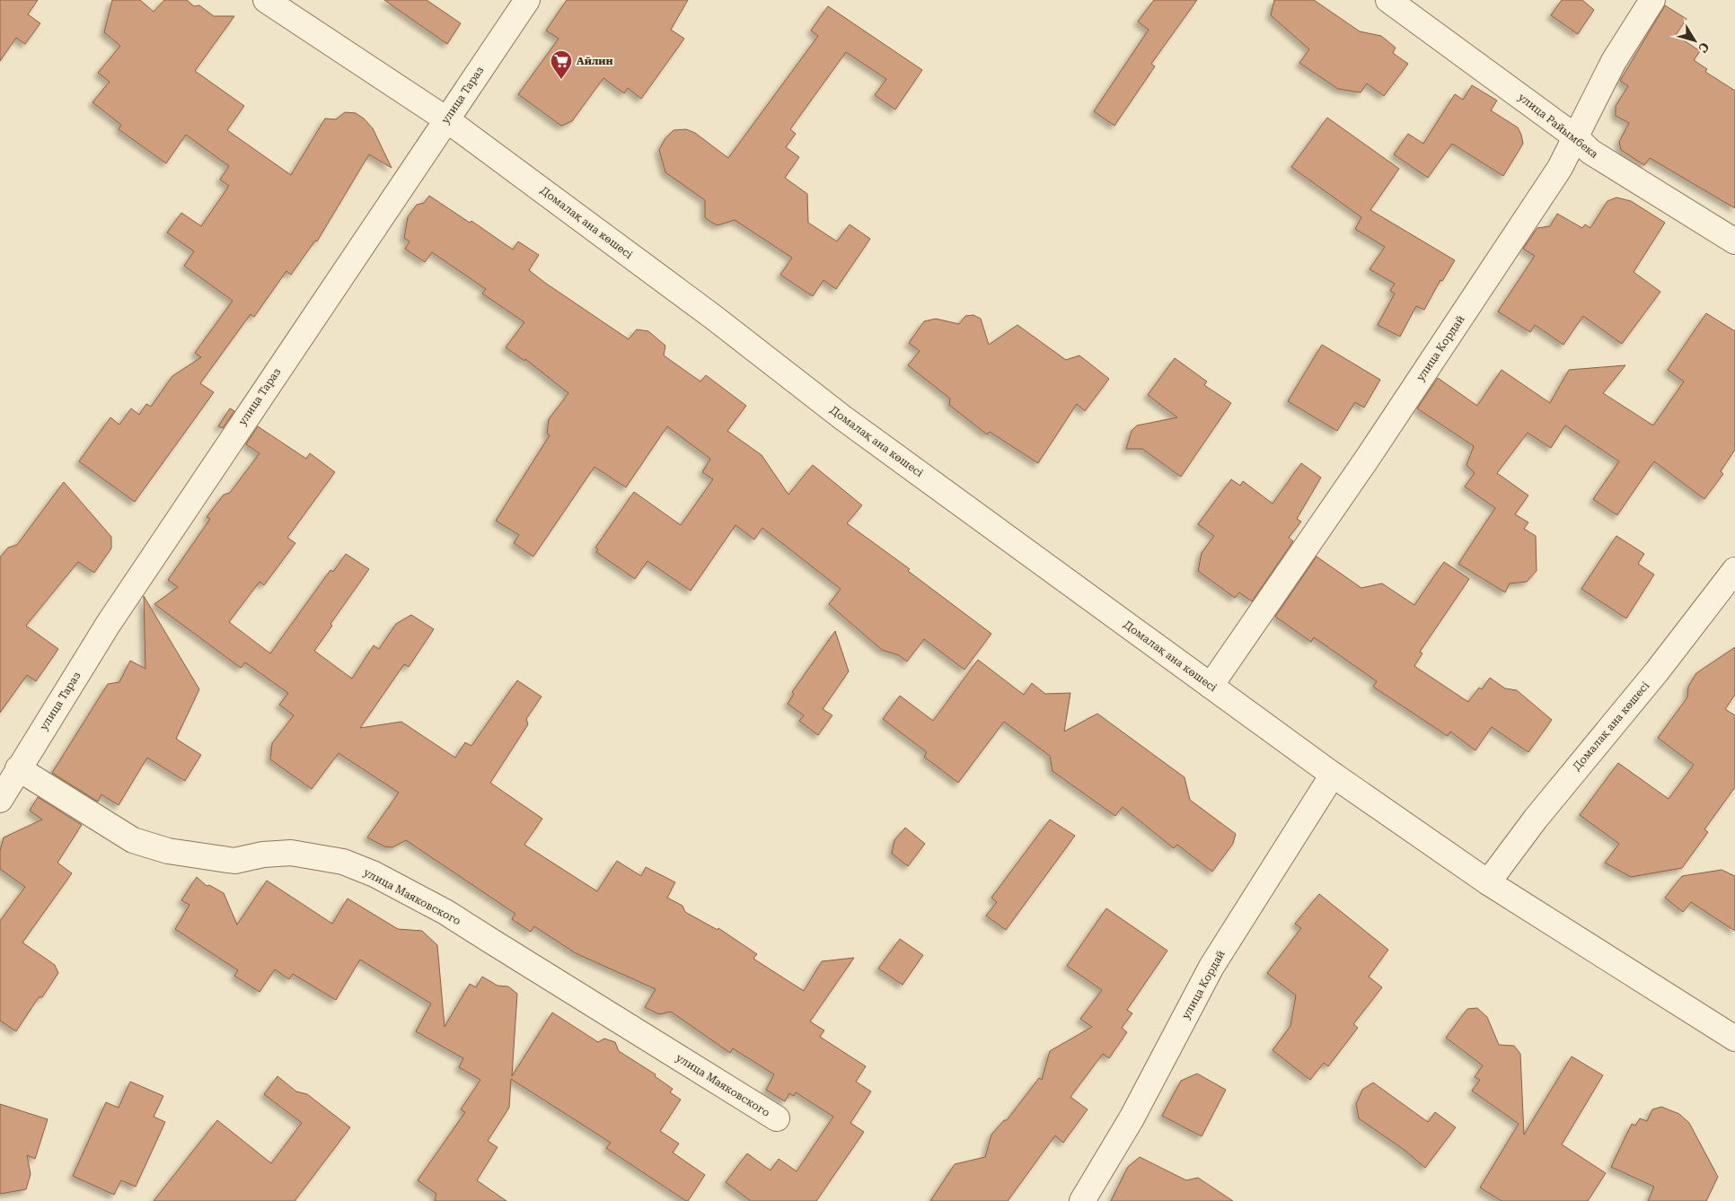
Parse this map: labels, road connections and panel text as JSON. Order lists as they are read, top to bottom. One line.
{"streets":{"street":["улица Тараз","улица Райымбека","Домалақ ана көшесі","улица Кордай","улица Маяковского"]},"crossings":[["улица Тараз","Домалақ ана көшесі"],["улица Тараз","улица Маяковского"],["улица Райымбека","улица Кордай"],["Домалақ ана көшесі","улица Кордай"]],"places":{"supermarket":["Айлин"]},"north":"bottom right"}
